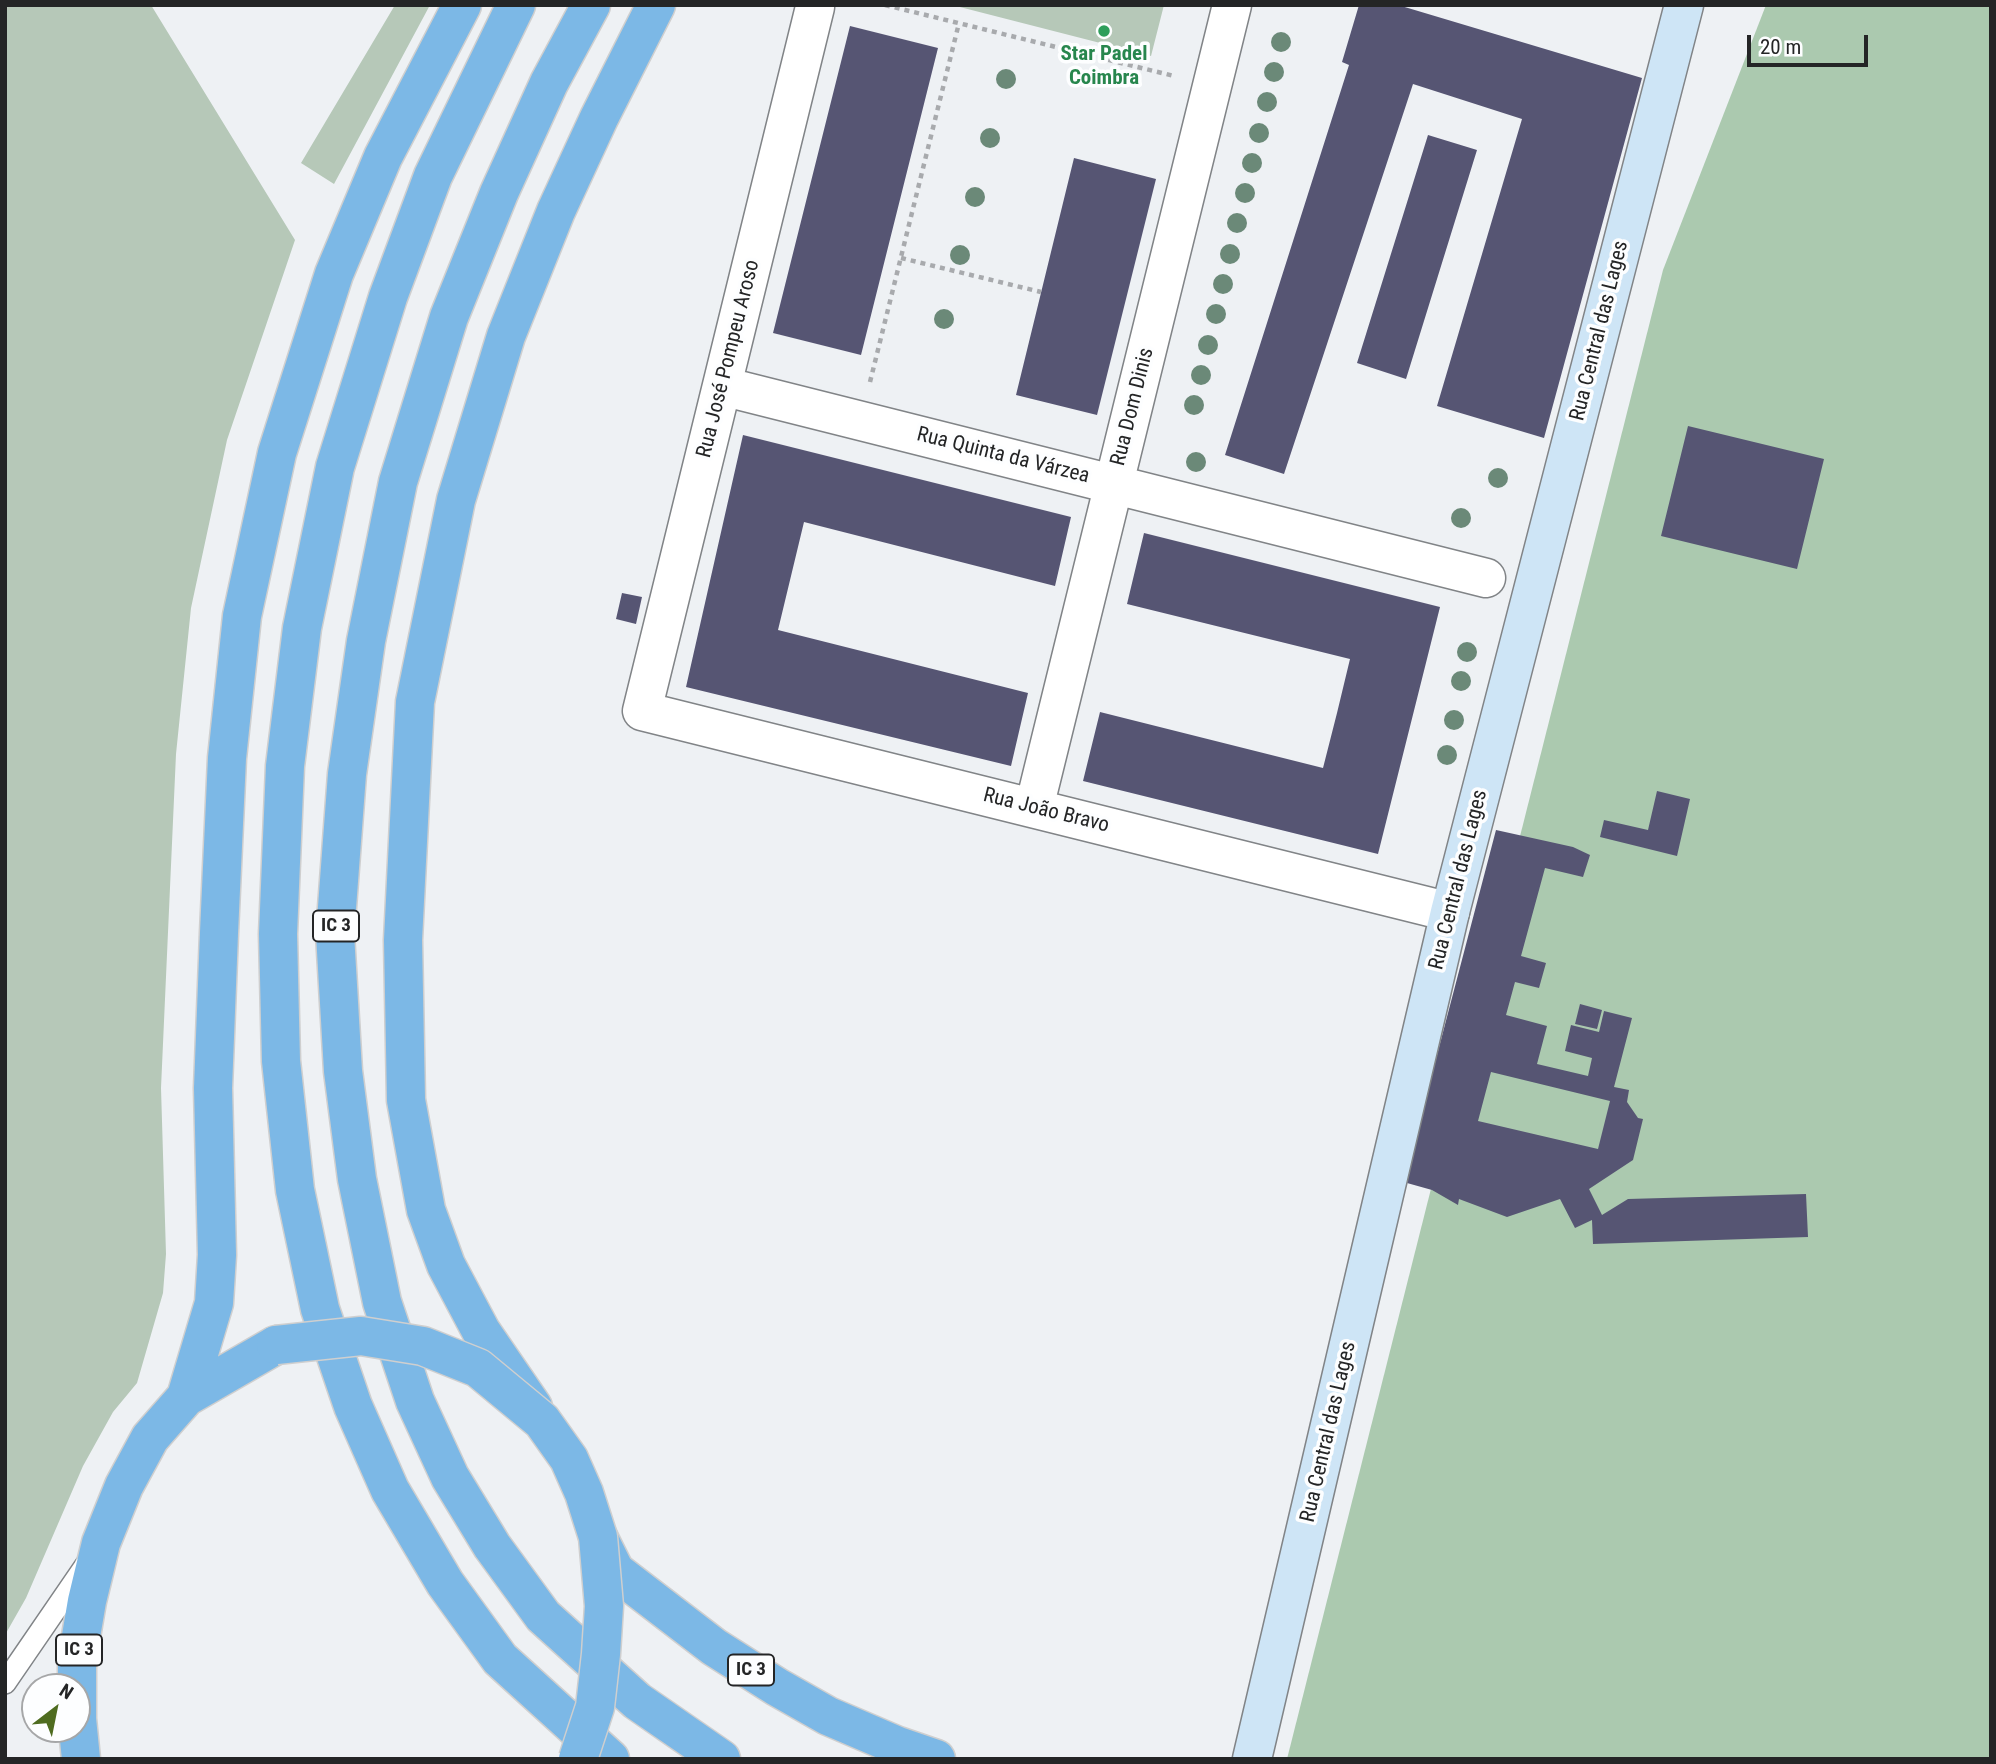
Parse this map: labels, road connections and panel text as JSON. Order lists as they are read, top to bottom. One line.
{"streets":{"highway":["IC 3"],"main road":["Rua Central das Lages"],"street":["Rua José Pompeu Aroso","Rua Dom Dinis","Rua Quinta da Várzea","Rua João Bravo"]},"crossings":[["Rua Central das Lages","Rua João Bravo"],["Rua José Pompeu Aroso","Rua Quinta da Várzea"],["Rua José Pompeu Aroso","Rua João Bravo"],["Rua Dom Dinis","Rua Quinta da Várzea"],["Rua Dom Dinis","Rua João Bravo"]],"places":["Star Padel Coimbra"],"scale_bar":"20 m","north":"top right"}
